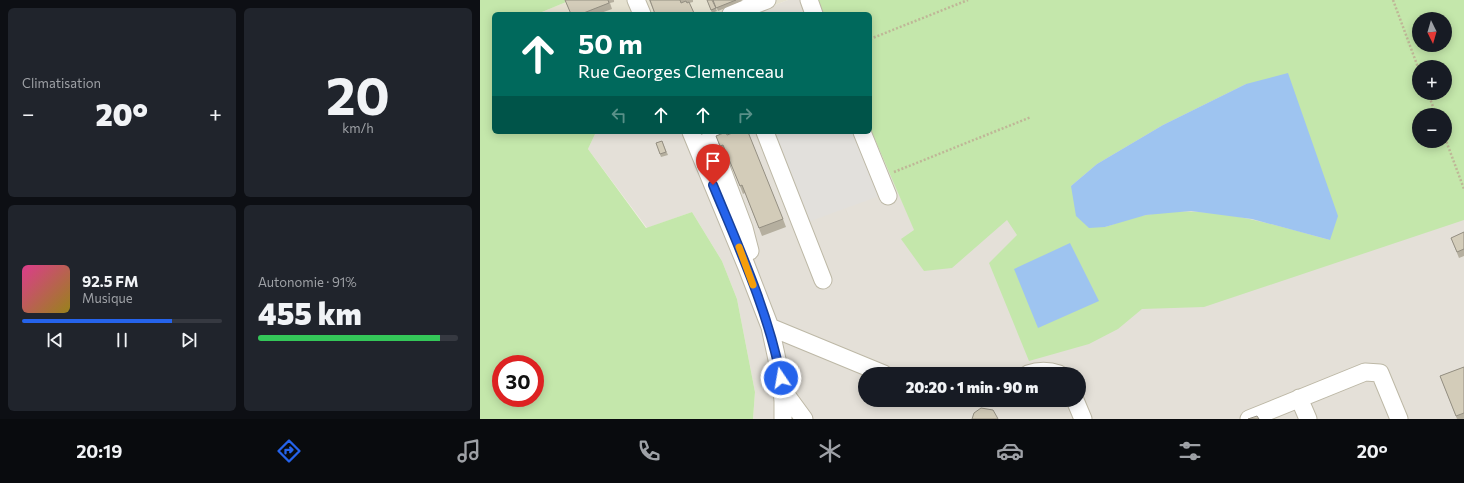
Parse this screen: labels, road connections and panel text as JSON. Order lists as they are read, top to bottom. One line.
{"north":"bottom","page":{"tile":["Climatisation",["20","km/h"],["Autonomie · 91%","455 km"]],"map_buttons":["+","−"],"turn":["50 m","Rue Georges Clemenceau"],"heat":["−","20°","+"],"song":["92.5 FM","Musique"],"limit":"30","trip":"20:20 · 1 min · 90 m","tabs":["20:19","20°"]}}
